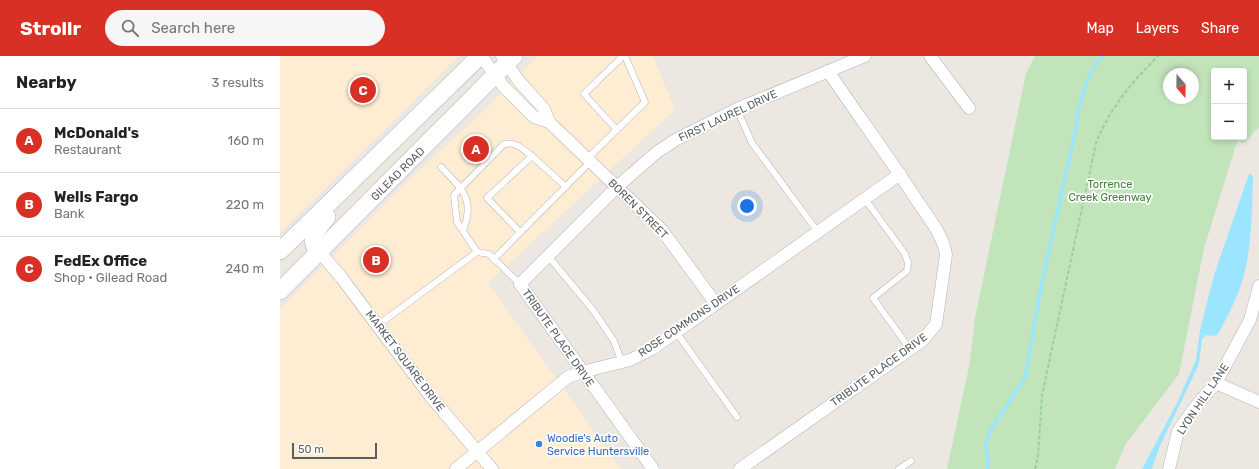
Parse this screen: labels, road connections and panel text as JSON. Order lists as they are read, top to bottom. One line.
{"streets":{"main road":["GILEAD ROAD"],"street":["FIRST LAUREL DRIVE","BOREN STREET","ROSE COMMONS DRIVE","TRIBUTE PLACE DRIVE","MARKET SQUARE DRIVE","LYON HILL LANE"]},"crossings":[["FIRST LAUREL DRIVE","BOREN STREET"],["FIRST LAUREL DRIVE","TRIBUTE PLACE DRIVE"],["GILEAD ROAD","BOREN STREET"],["GILEAD ROAD","MARKET SQUARE DRIVE"],["BOREN STREET","ROSE COMMONS DRIVE"],["ROSE COMMONS DRIVE","TRIBUTE PLACE DRIVE"],["ROSE COMMONS DRIVE","MARKET SQUARE DRIVE"]],"parks":["Torrence Creek Greenway"],"places":["Woodie's Auto Service Huntersville"],"scale_bar":"50 m","north":"bottom","page":{"header":"Strollr","search":"Search here","nav":["Map","Layers","Share"],"heading":["Nearby","3 results"],"map_buttons":["+","−"],"pins":["C","A","B"],"list":[{"mark":"A","name":"McDonald's","note":"Restaurant","value":"160 m"},{"mark":"B","name":"Wells Fargo","note":"Bank","value":"220 m"},{"mark":"C","name":"FedEx Office","note":"Shop · Gilead Road","value":"240 m"}],"scale":"50 m"}}
